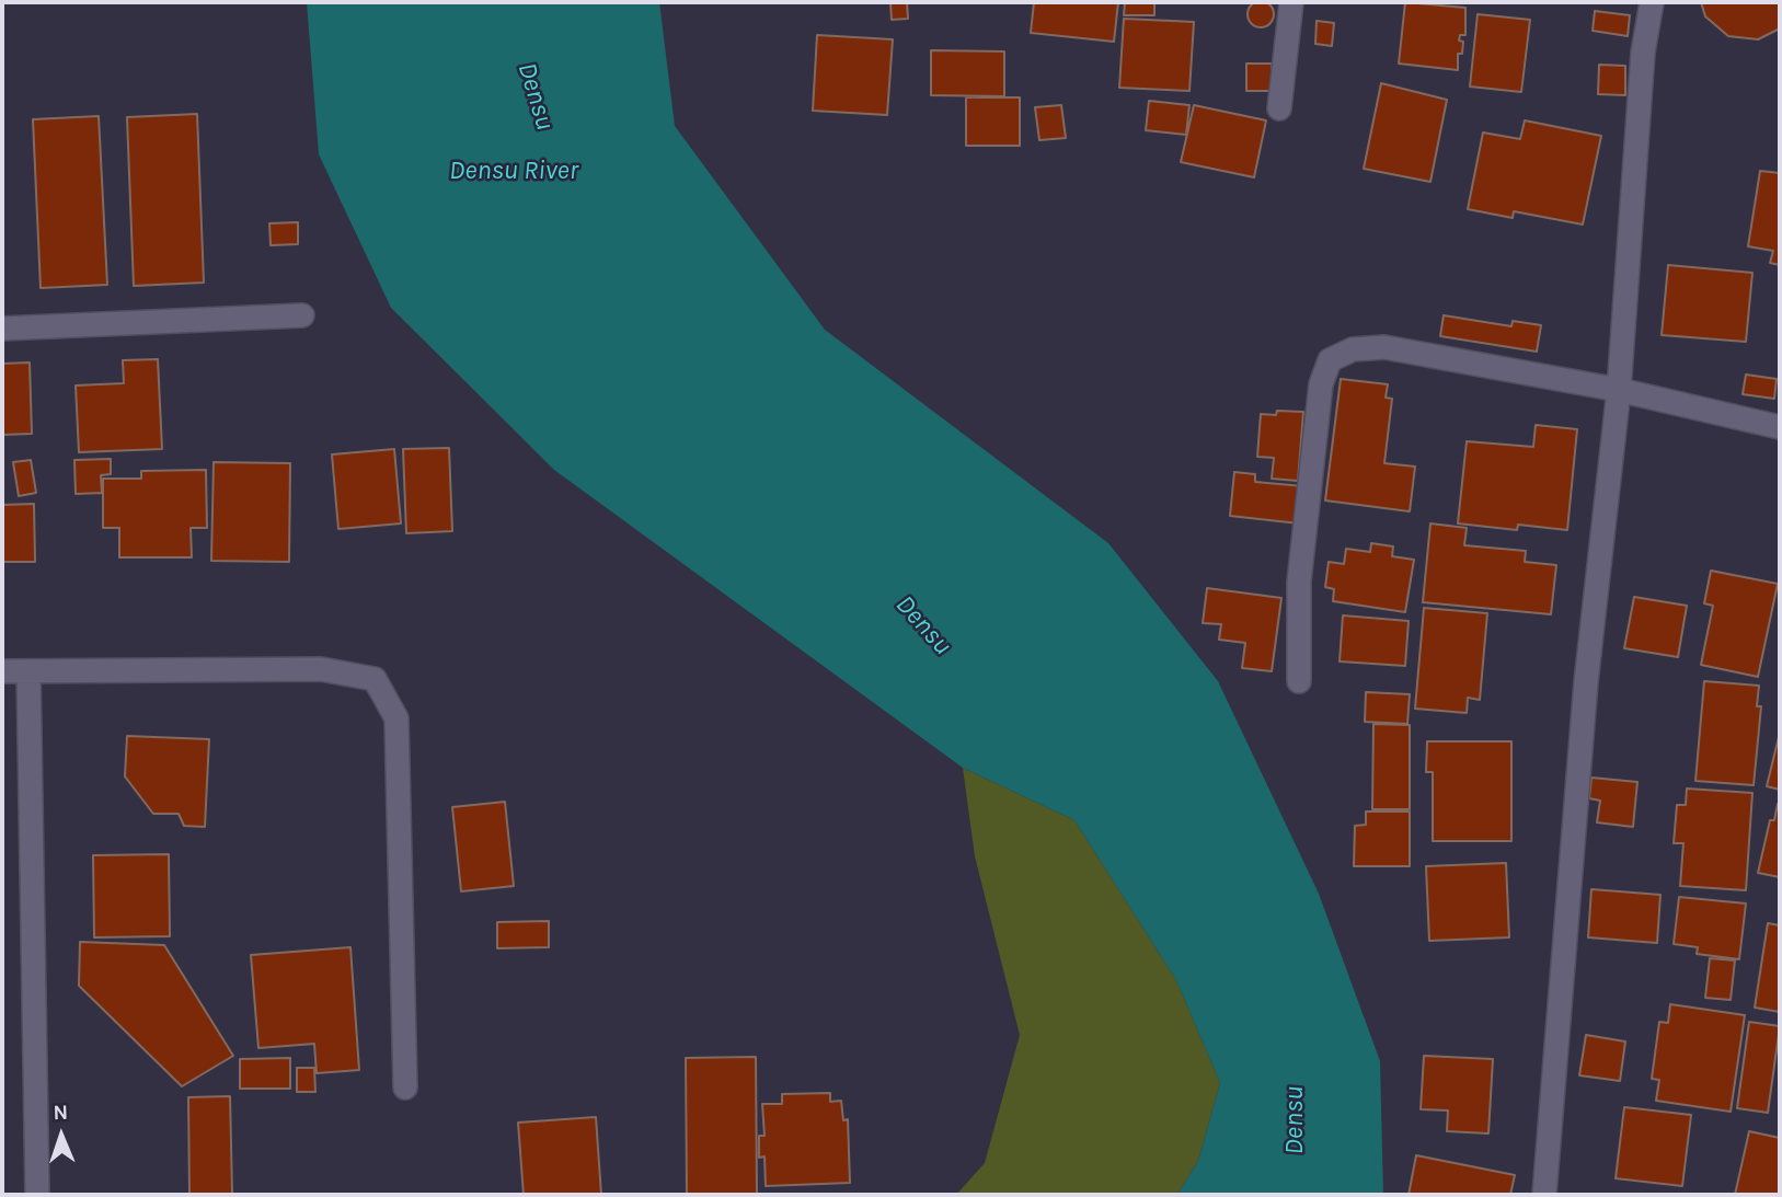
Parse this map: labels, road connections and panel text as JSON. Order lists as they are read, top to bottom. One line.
{"water":["Densu","Densu River"],"north":"top"}
